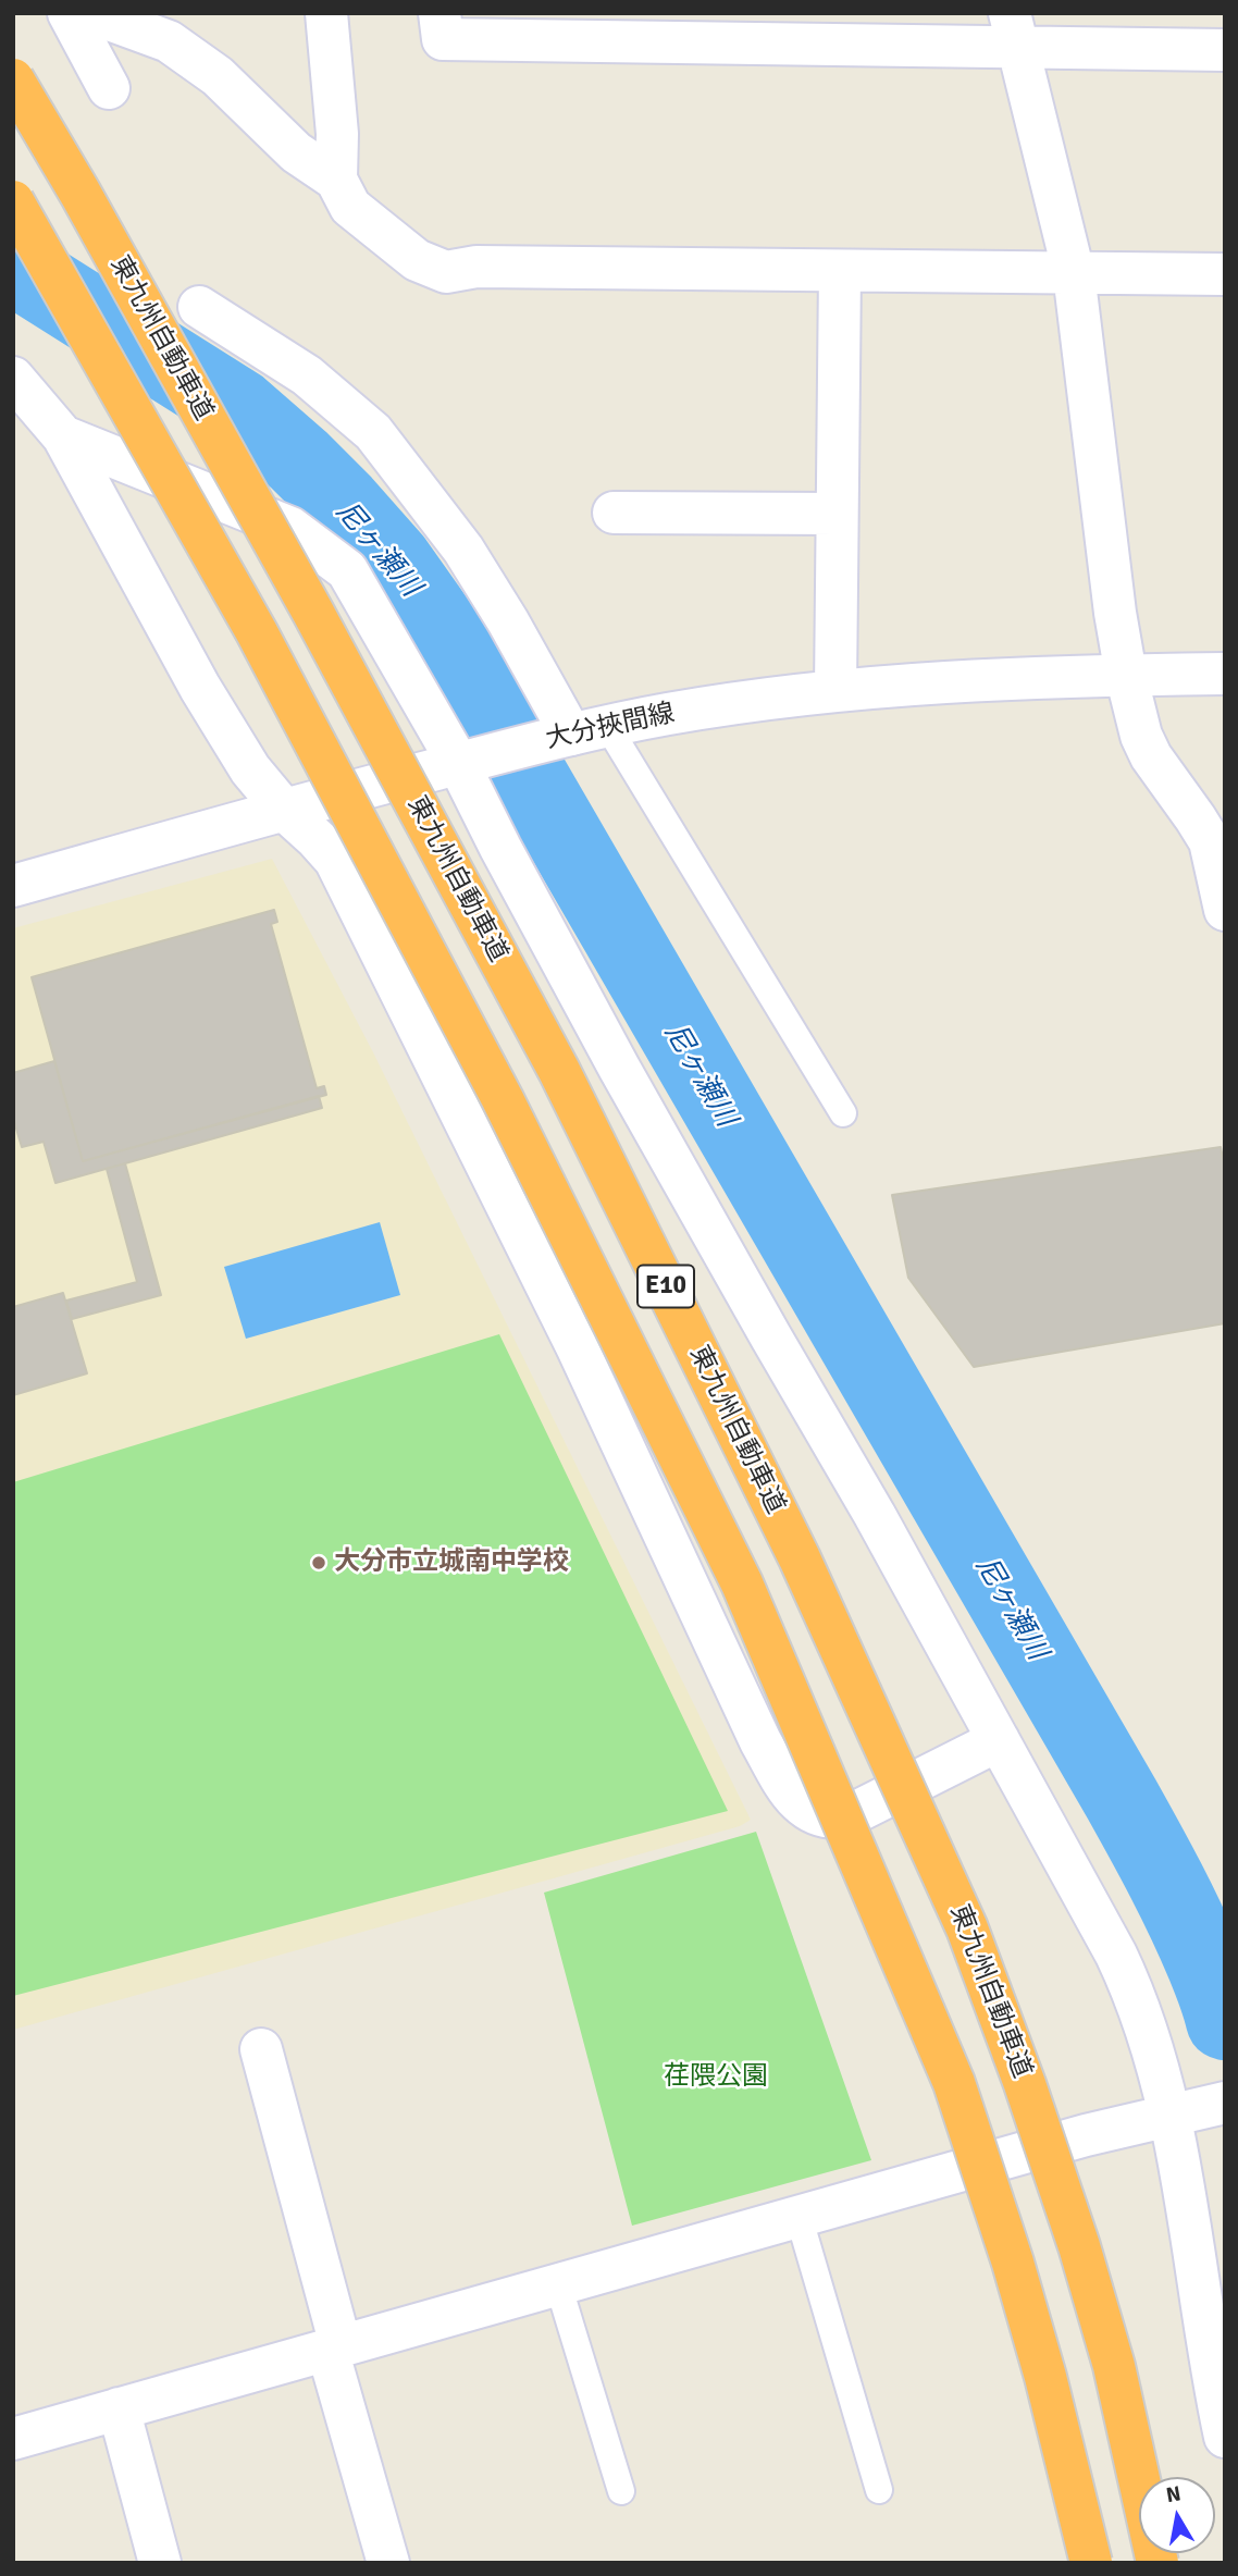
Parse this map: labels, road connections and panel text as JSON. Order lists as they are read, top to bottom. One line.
{"streets":{"highway":["東九州自動車道","E10"],"street":["大分挾間線"]},"water":["尼ヶ瀬川"],"parks":["荏隈公園"],"places":["大分市立城南中学校"],"north":"top"}
